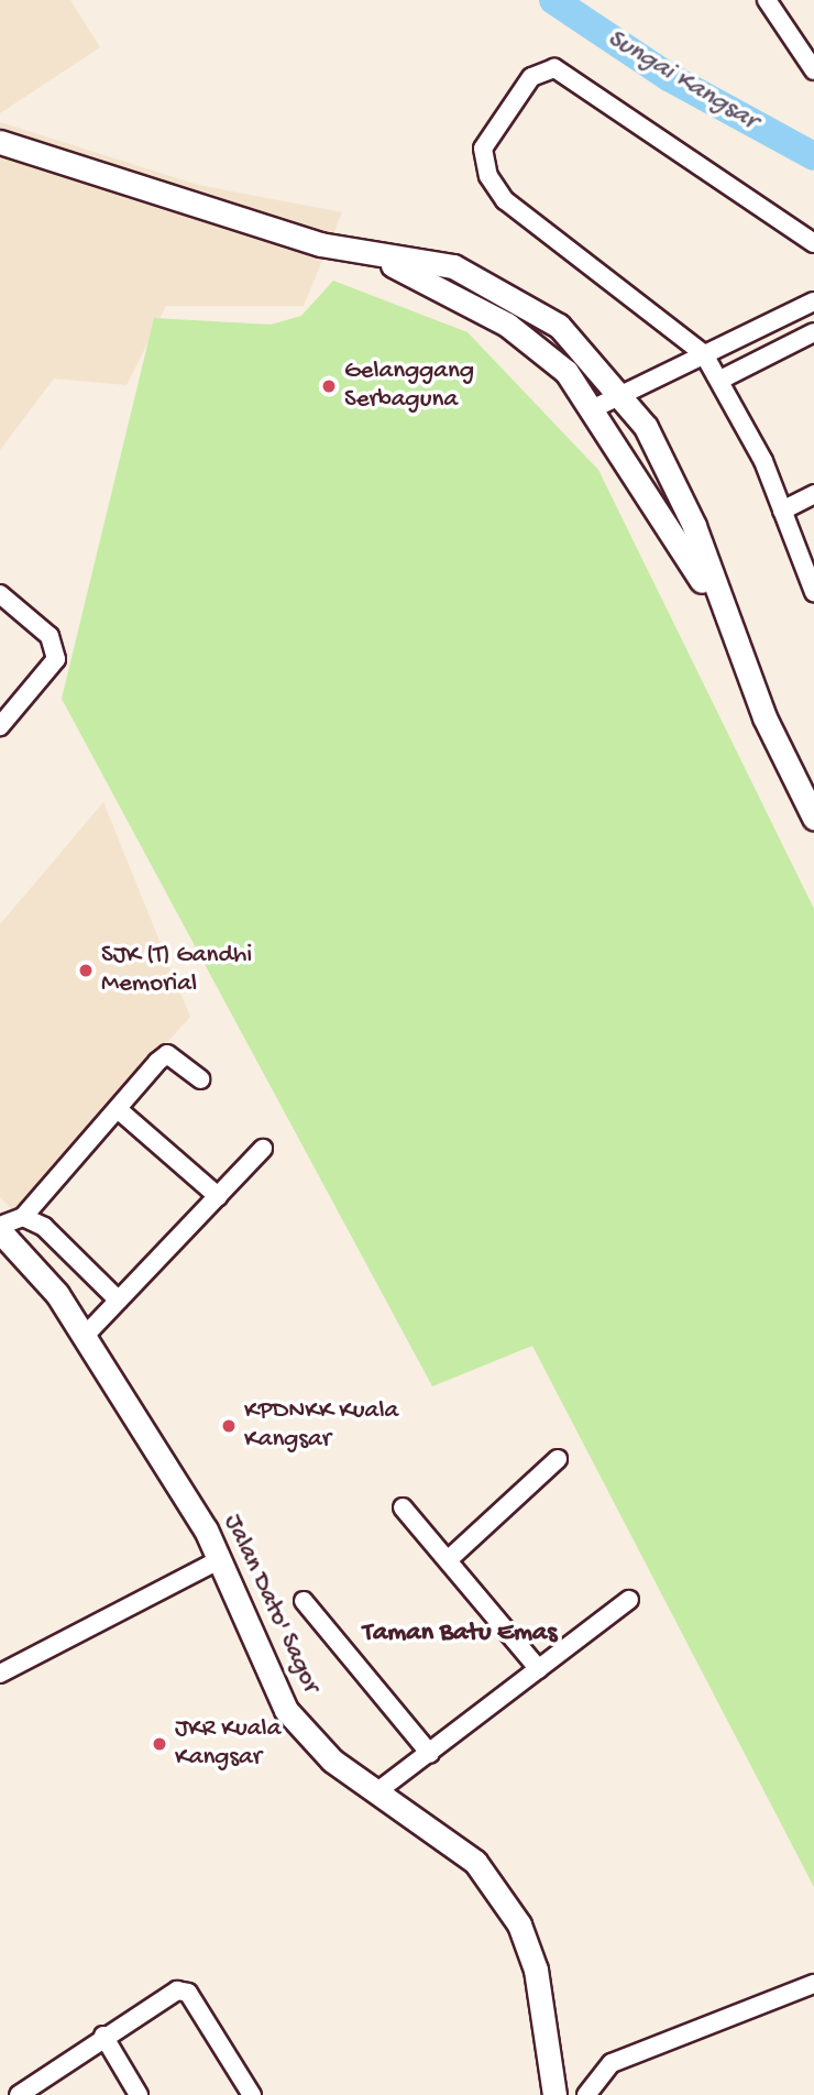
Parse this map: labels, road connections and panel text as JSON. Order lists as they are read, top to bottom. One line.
{"streets":{"main road":["Jalan Dato' Sagor"]},"districts":["Taman Batu Emas"],"water":["Sungai Kangsar"],"places":["Gelanggang Serbaguna","SJK (T) Gandhi Memorial","KPDNKK Kuala Kangsar","JKR Kuala Kangsar"]}
